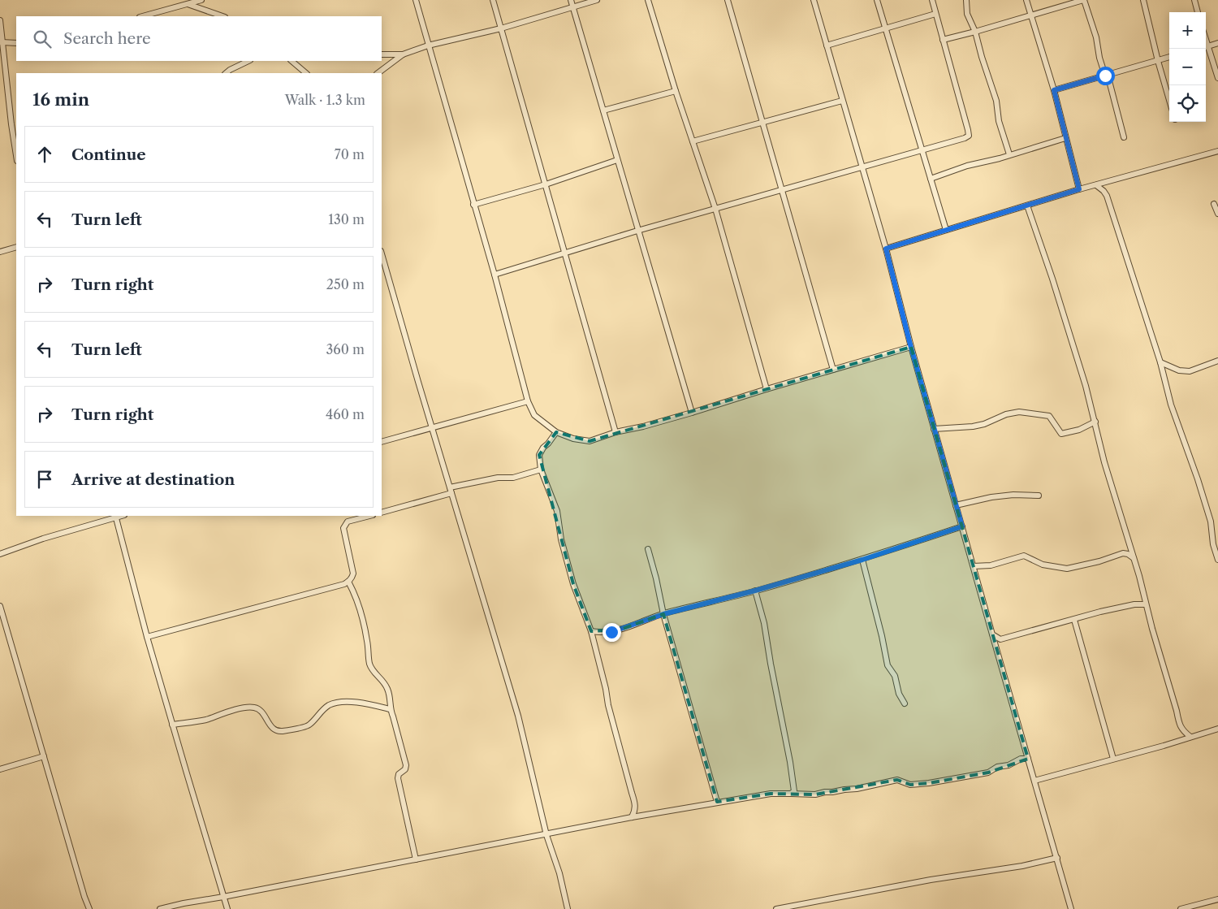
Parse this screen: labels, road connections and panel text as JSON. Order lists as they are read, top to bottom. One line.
{"page":{"map_buttons":["+","−"],"search":"Search here","heading":["16 min","Walk · 1.3 km"],"list":[["Continue","70 m"],["Turn left","130 m"],["Turn right","250 m"],["Turn left","360 m"],["Turn right","460 m"],"Arrive at destination"]}}
